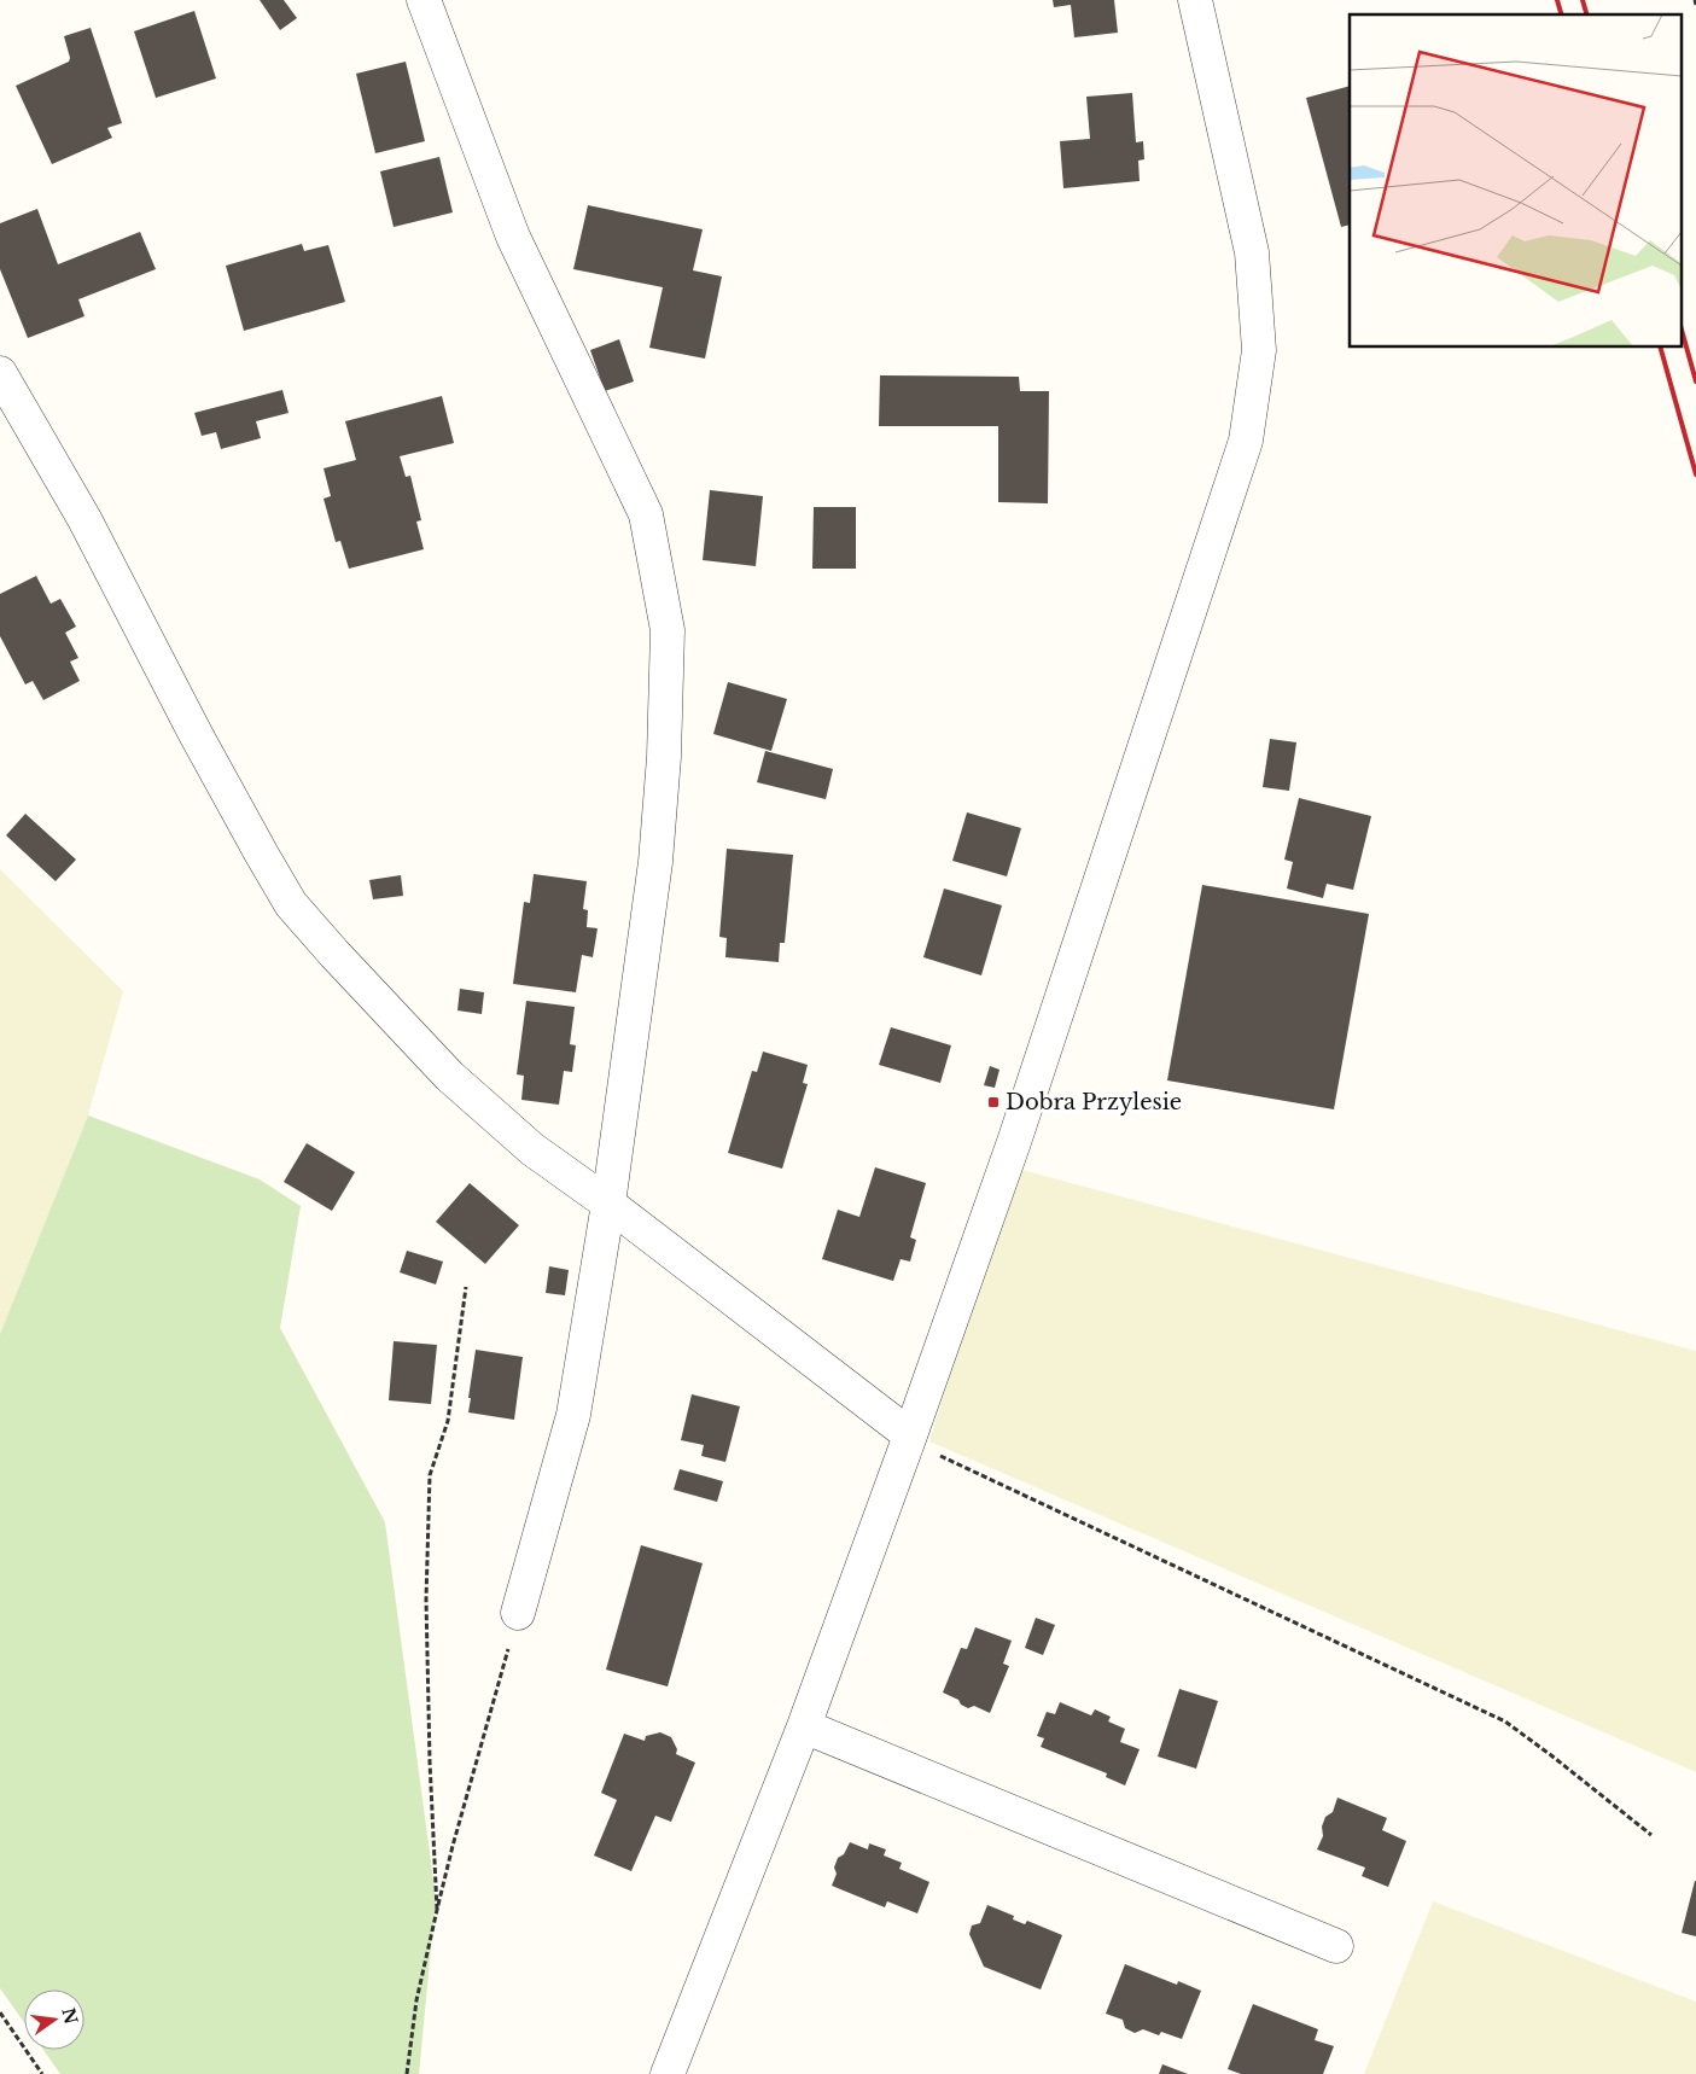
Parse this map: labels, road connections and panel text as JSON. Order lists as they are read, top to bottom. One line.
{"places":{"transit":["Dobra Przylesie"]},"north":"right"}
